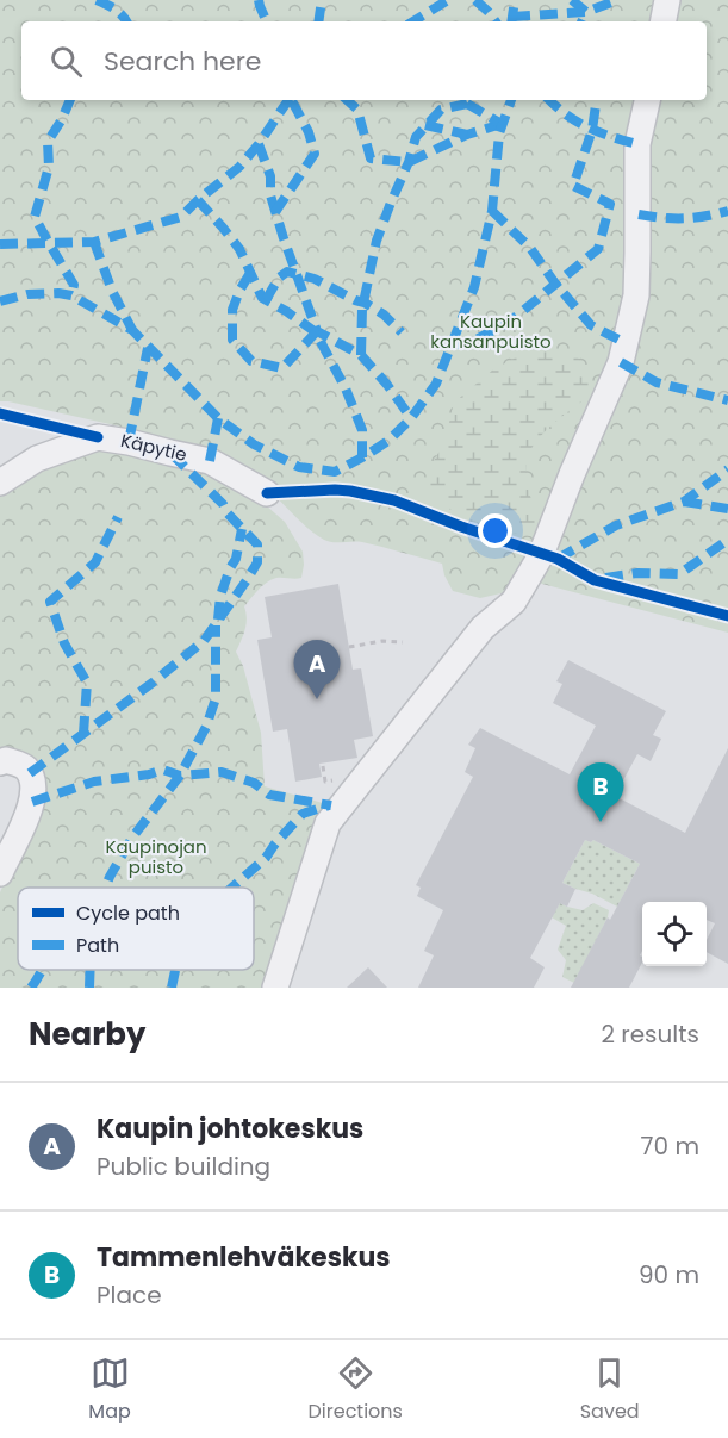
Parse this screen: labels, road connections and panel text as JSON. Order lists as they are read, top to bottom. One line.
{"streets":{"lane":["Käpytie"]},"parks":["Kaupin kansanpuisto","Kaupinojan puisto"],"legend":["Cycle path","Path"],"page":{"search":"Search here","pins":["A","B"],"heading":["Nearby","2 results"],"list":[{"mark":"A","name":"Kaupin johtokeskus","note":"Public building","value":"70 m"},{"mark":"B","name":"Tammenlehväkeskus","note":"Place","value":"90 m"}],"nav":["Map","Directions","Saved"]}}
